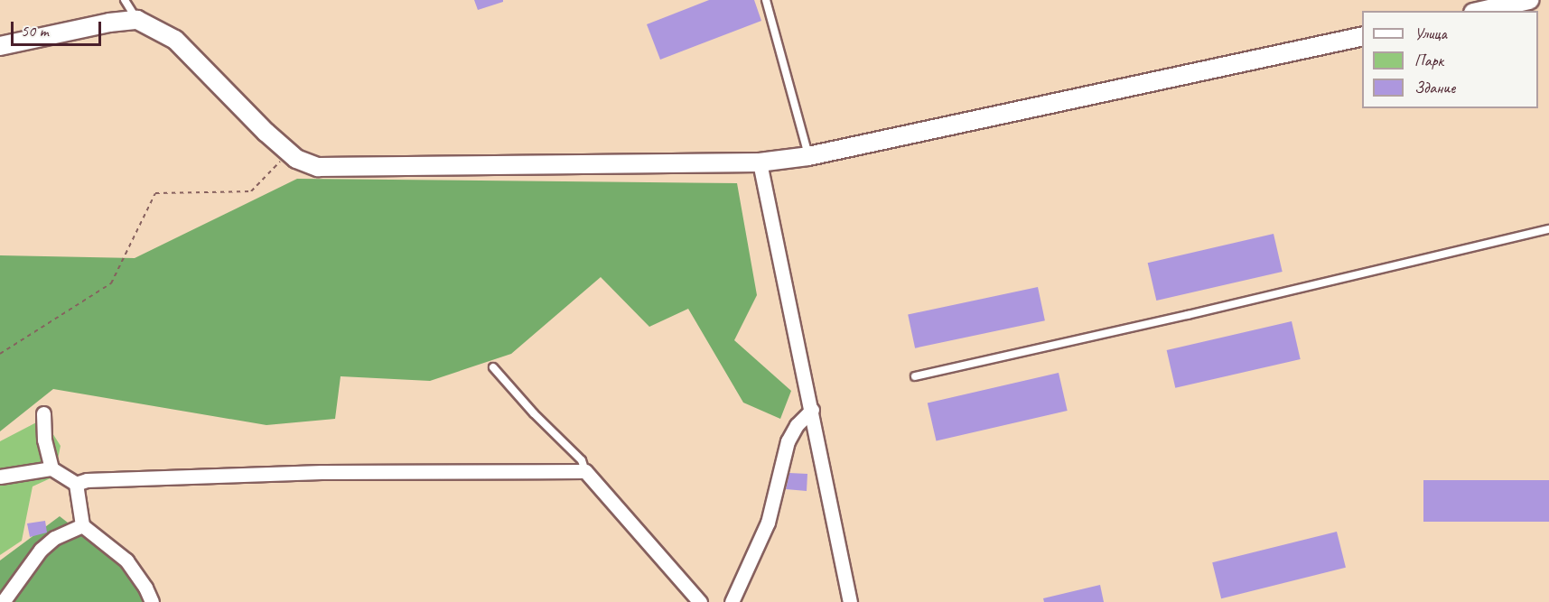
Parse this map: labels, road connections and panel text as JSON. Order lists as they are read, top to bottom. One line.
{"legend":["Улица","Парк","Здание"],"scale_bar":"50 m"}
